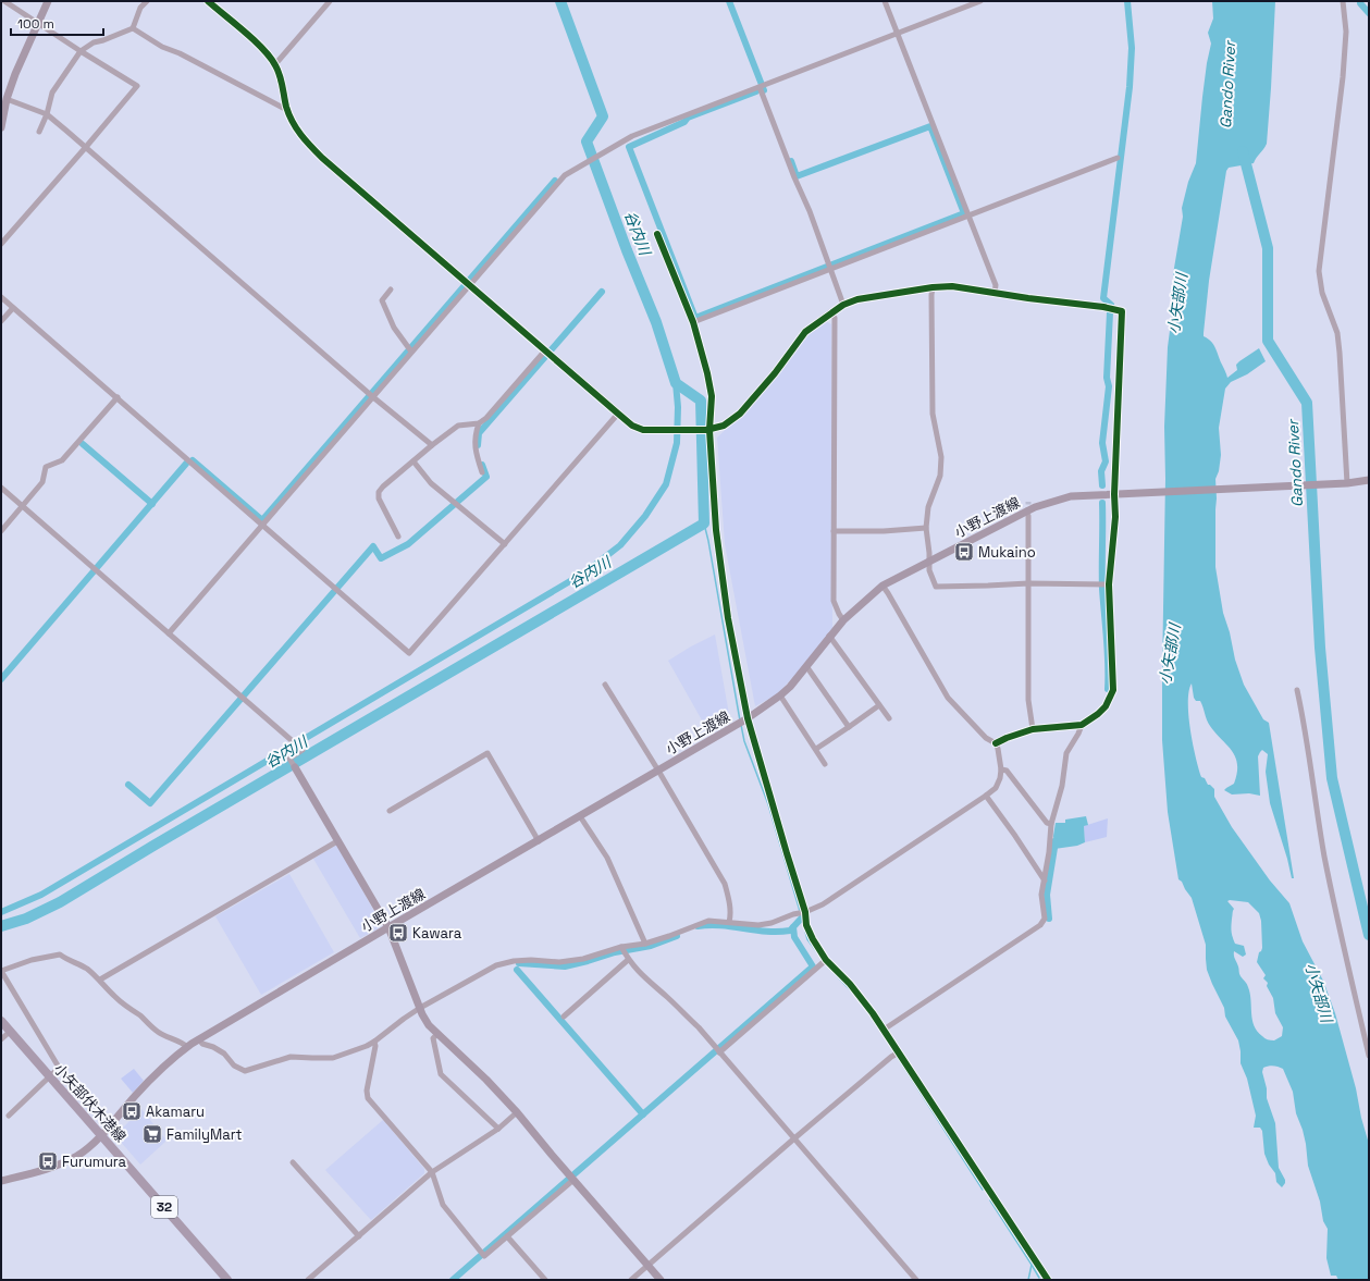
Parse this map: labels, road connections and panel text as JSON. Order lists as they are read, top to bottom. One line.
{"streets":{"main road":["小矢部伏木港線","32"],"street":["小野上渡線"]},"crossings":[["小野上渡線","小矢部伏木港線"]],"water":["Gando River","谷内川","小矢部川"],"places":{"bus stop":["Mukaino","Kawara","Akamaru","Furumura"],"supermarket":["FamilyMart"]},"scale_bar":"100 m"}
